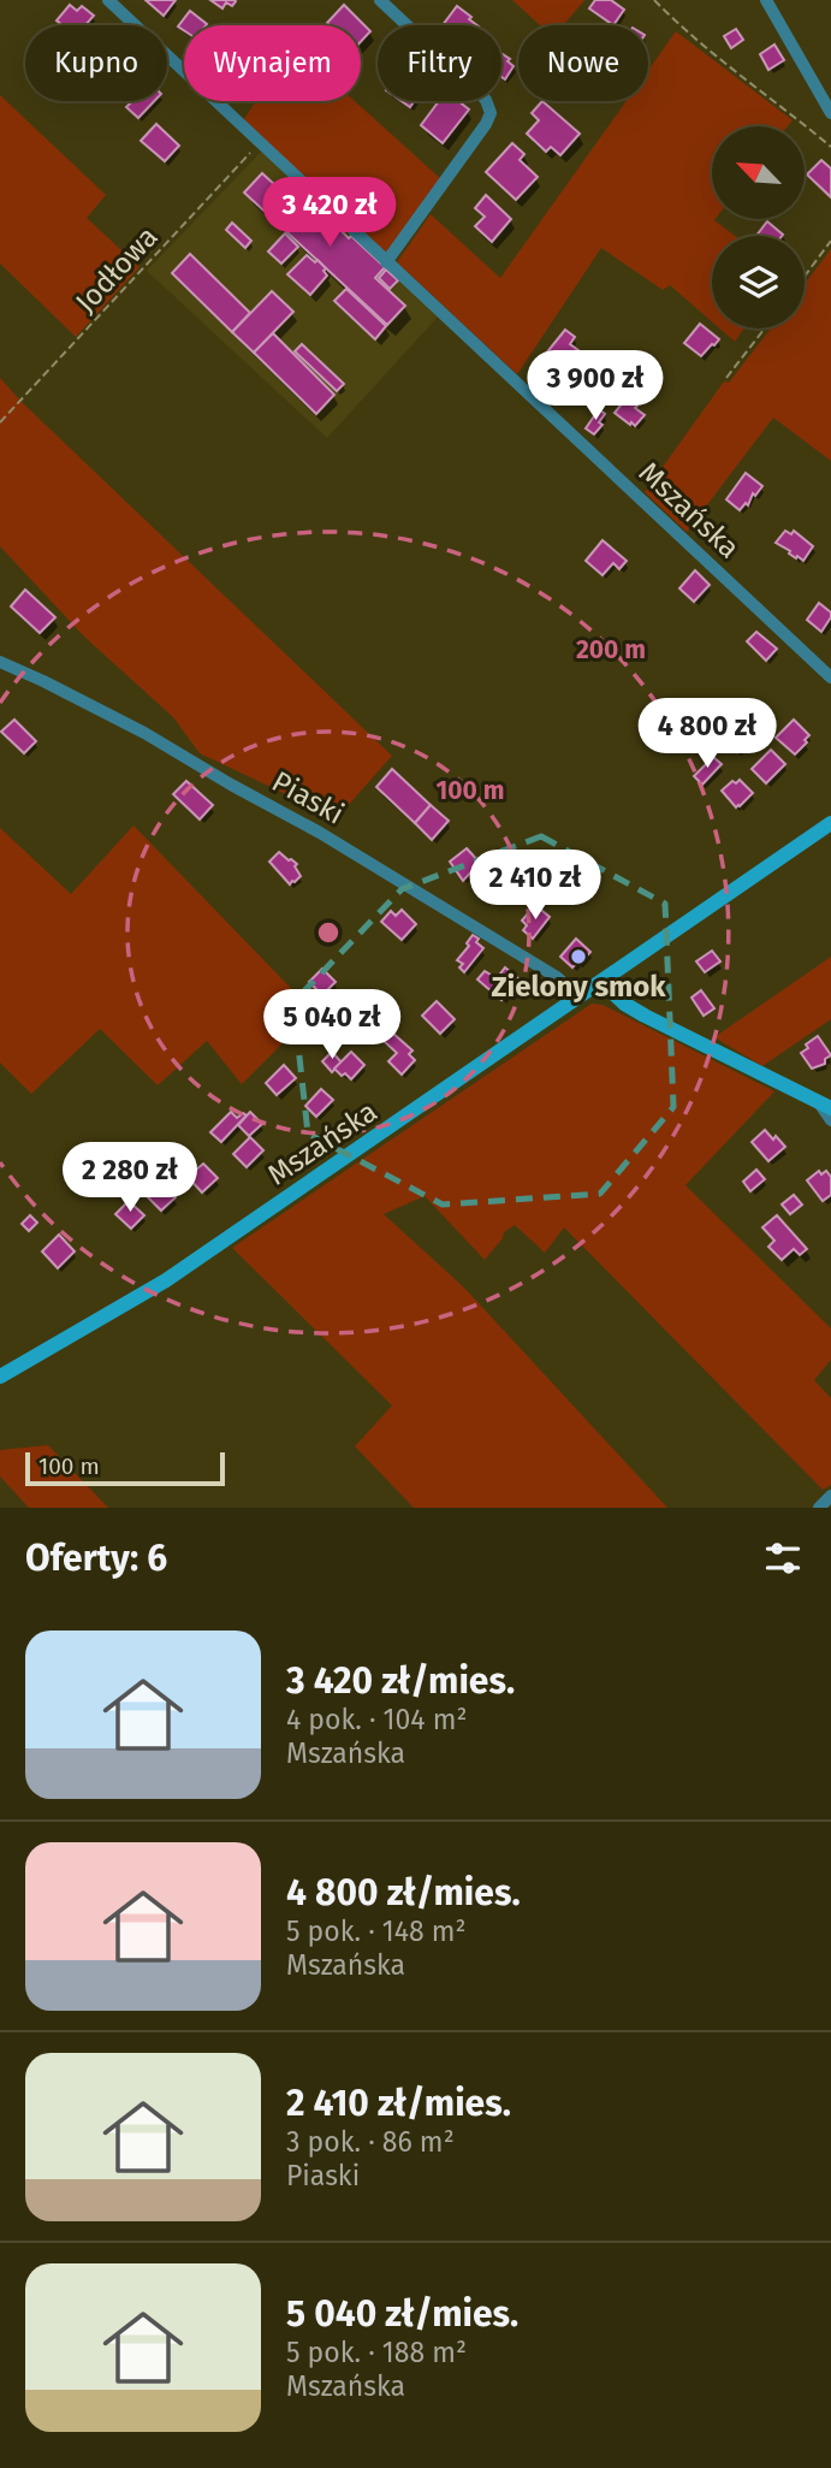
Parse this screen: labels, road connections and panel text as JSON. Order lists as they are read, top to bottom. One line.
{"streets":{"street":["Mszańska","Piaski"],"path":["Jodłowa"]},"crossings":[["Jodłowa","Mszańska"],["Mszańska","Piaski"]],"places":["Zielony smok"],"scale_bar":"100 m","north":"top left","page":{"chip":["Kupno","Wynajem","Filtry","Nowe"],"price":["3 420 zł","3 900 zł","4 800 zł","2 410 zł","5 040 zł","2 280 zł"],"scale":"100 m","heading":"Oferty: 6","list":[{"name":"3 420 zł/mies.","note":"4 pok. · 104 m² · Mszańska"},{"name":"4 800 zł/mies.","note":"5 pok. · 148 m² · Mszańska"},{"name":"2 410 zł/mies.","note":"3 pok. · 86 m² · Piaski"},{"name":"5 040 zł/mies.","note":"5 pok. · 188 m² · Mszańska"}]},"rings":["200 m","100 m"]}
